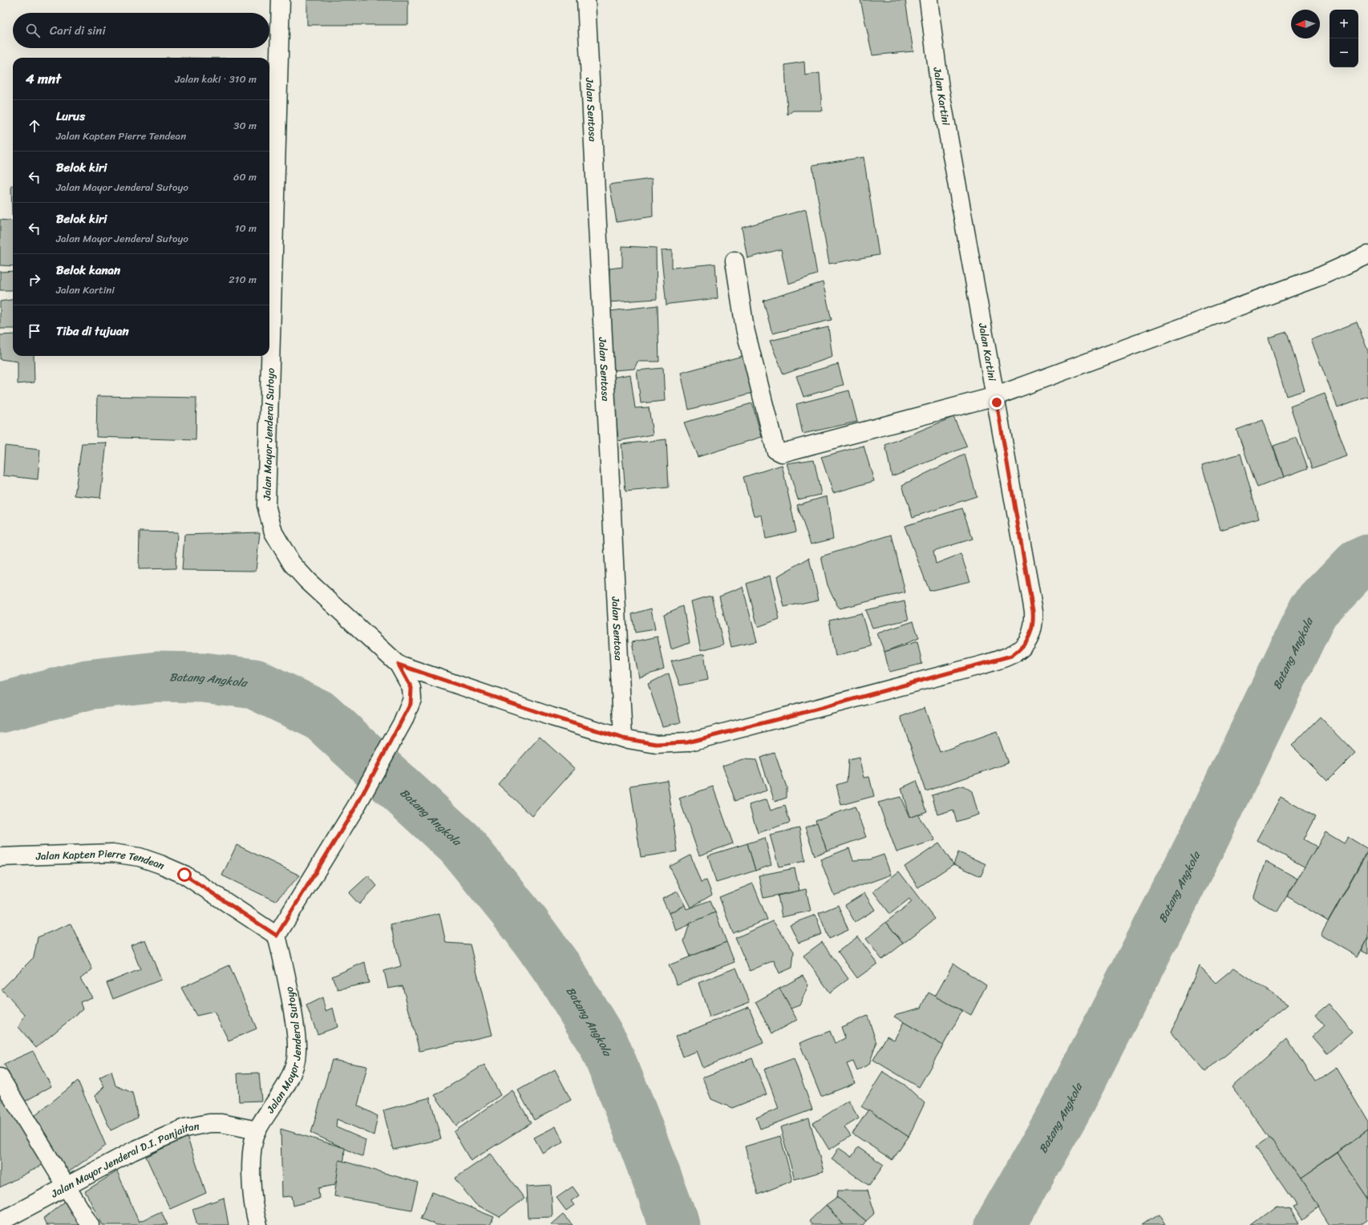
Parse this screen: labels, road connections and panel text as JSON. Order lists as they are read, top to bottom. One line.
{"streets":{"street":["Jalan Kartini","Jalan Sentosa","Jalan Mayor Jenderal Sutoyo","Jalan Kapten Pierre Tendean","Jalan Mayor Jenderal D.I. Panjaitan"]},"crossings":[["Jalan Kartini","Jalan Sentosa"],["Jalan Kartini","Jalan Mayor Jenderal Sutoyo"],["Jalan Mayor Jenderal Sutoyo","Jalan Kapten Pierre Tendean"],["Jalan Mayor Jenderal Sutoyo","Jalan Mayor Jenderal D.I. Panjaitan"]],"water":["Batang Angkola"],"north":"left","page":{"map_buttons":["+","−"],"search":"Cari di sini","heading":["4 mnt","Jalan kaki · 310 m"],"list":[["Lurus","Jalan Kapten Pierre Tendean","30 m"],["Belok kiri","Jalan Mayor Jenderal Sutoyo","60 m"],["Belok kiri","Jalan Mayor Jenderal Sutoyo","10 m"],["Belok kanan","Jalan Kartini","210 m"],"Tiba di tujuan"]}}
